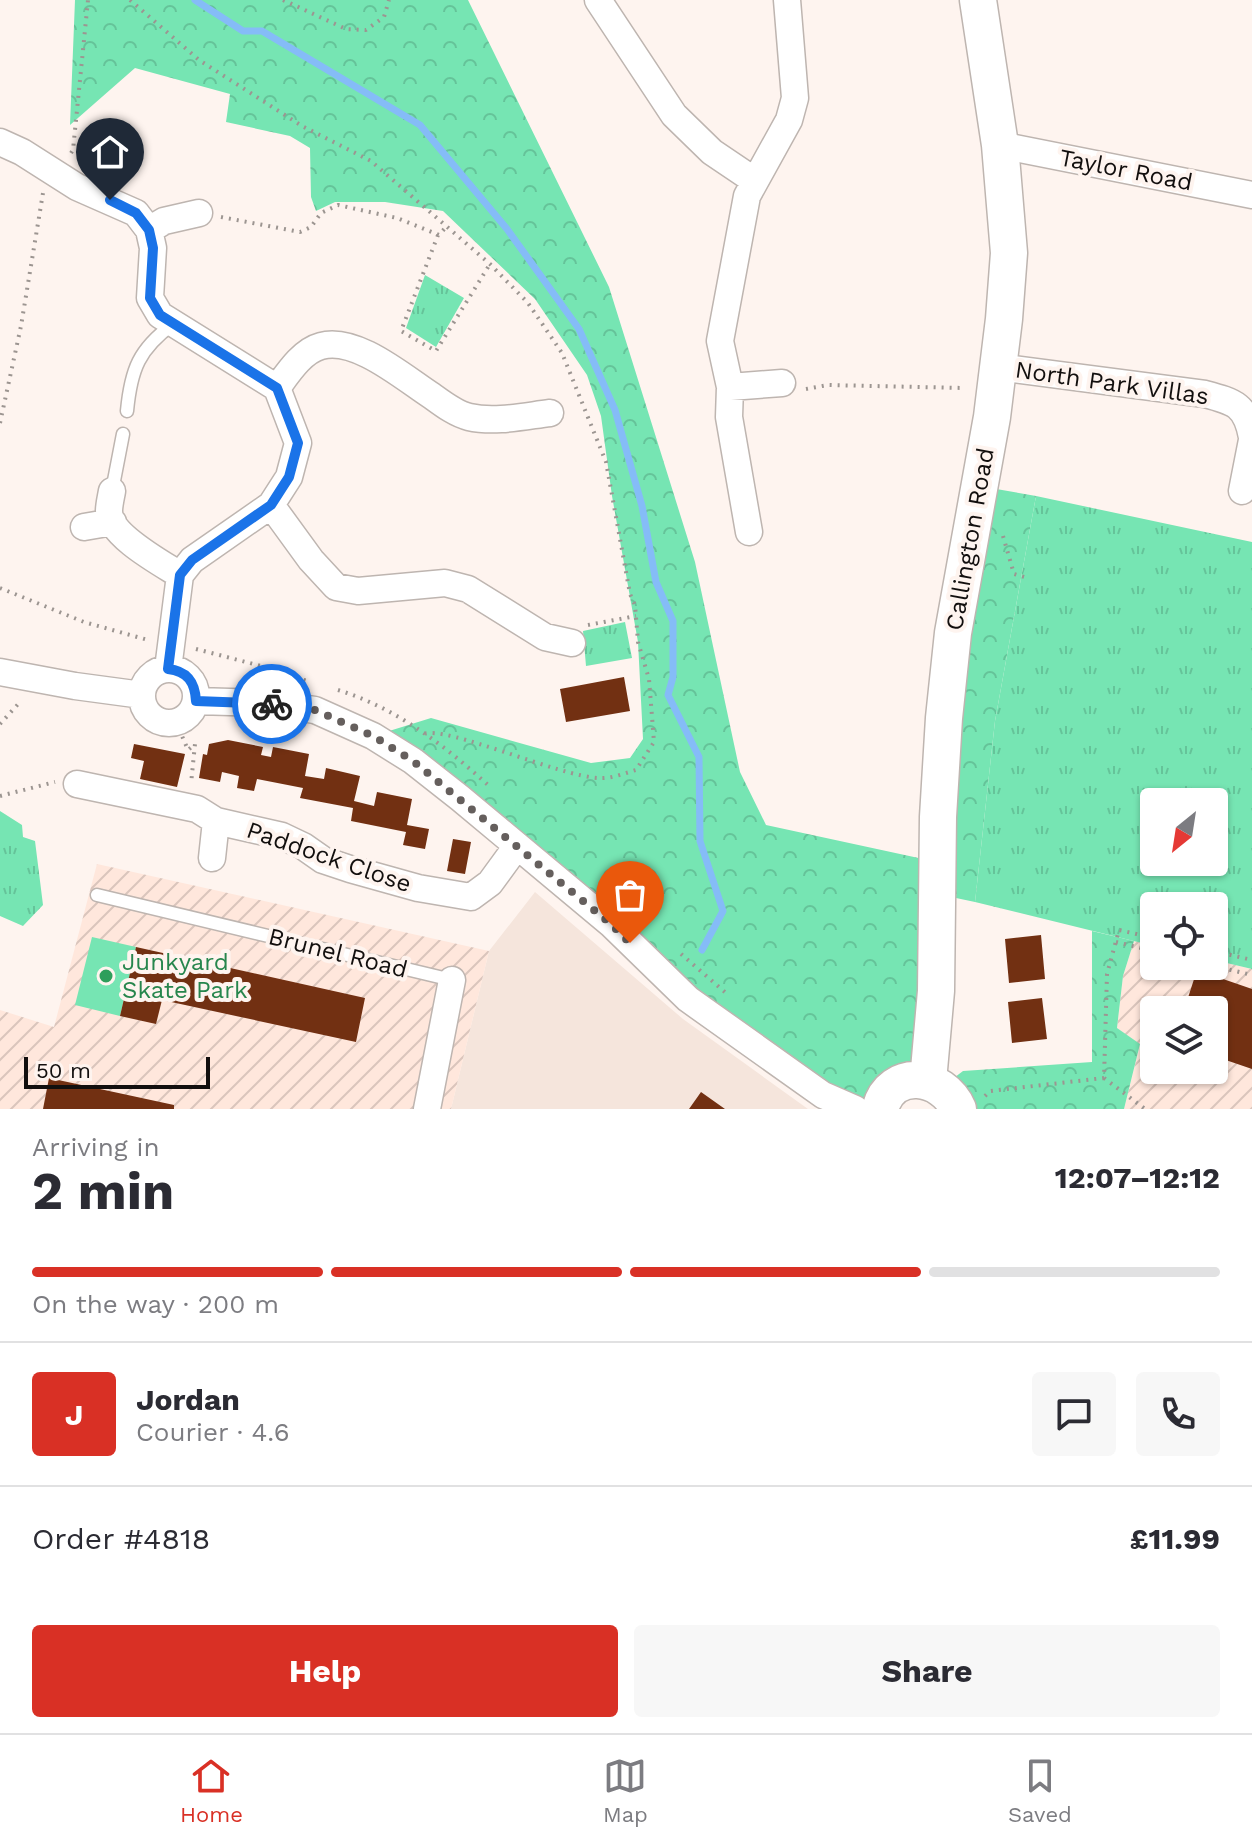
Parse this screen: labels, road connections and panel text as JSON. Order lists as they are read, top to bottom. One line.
{"streets":{"main road":["Callington Road"],"street":["Taylor Road","North Park Villas","Paddock Close","Brunel Road"]},"crossings":[["Taylor Road","Callington Road"],["North Park Villas","Callington Road"]],"places":["Junkyard Skate Park"],"scale_bar":"50 m","north":"bottom left","page":{"scale":"50 m","heading":["2 min","Arriving in","12:07–12:12"],"panel":["Jordan","Courier · 4.6","Order #4818","£11.99"],"bar":"On the way · 200 m","round":"J","buttons":["Help","Share"],"tabs":["Home","Map","Saved"]}}
